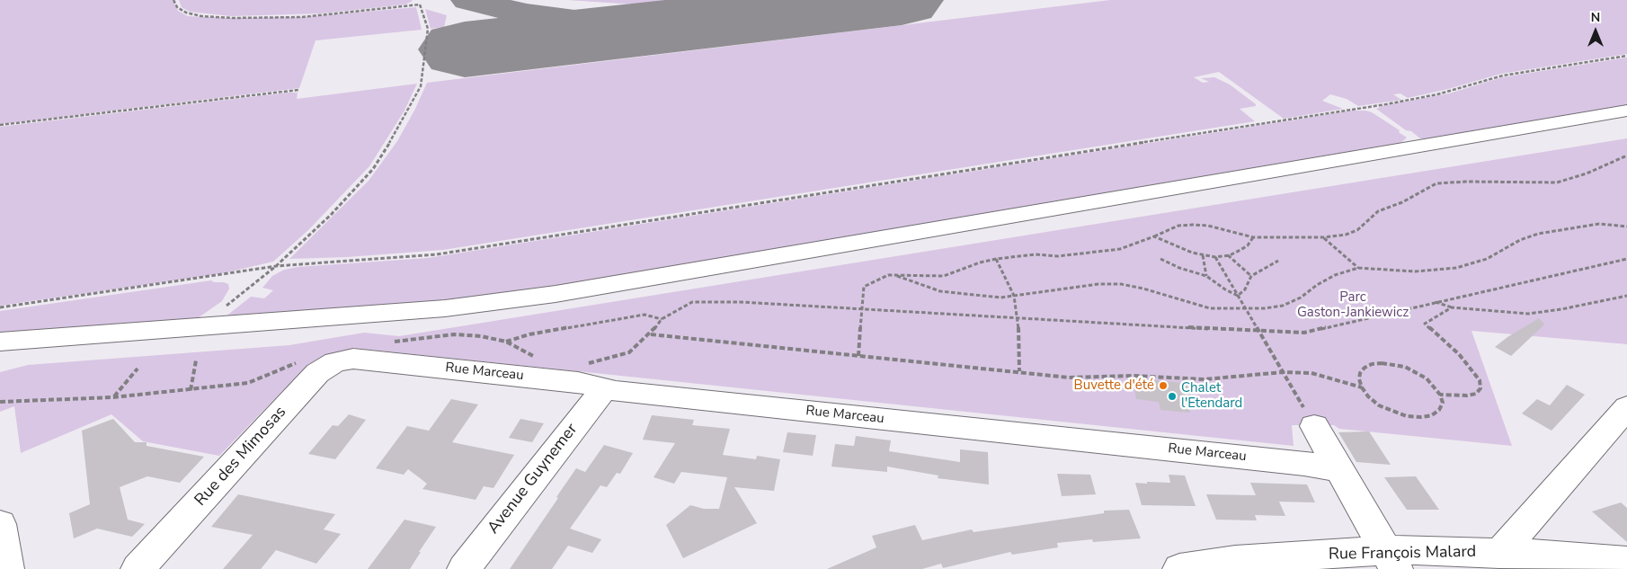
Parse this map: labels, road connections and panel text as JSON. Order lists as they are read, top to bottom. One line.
{"streets":{"street":["Rue Marceau","Rue des Mimosas","Avenue Guynemer","Rue François Malard"]},"crossings":[["Rue Marceau","Rue des Mimosas"],["Rue Marceau","Avenue Guynemer"]],"parks":["Parc Gaston-Jankiewicz"],"places":["Buvette d'été","Chalet l'Etendard"],"north":"top"}
